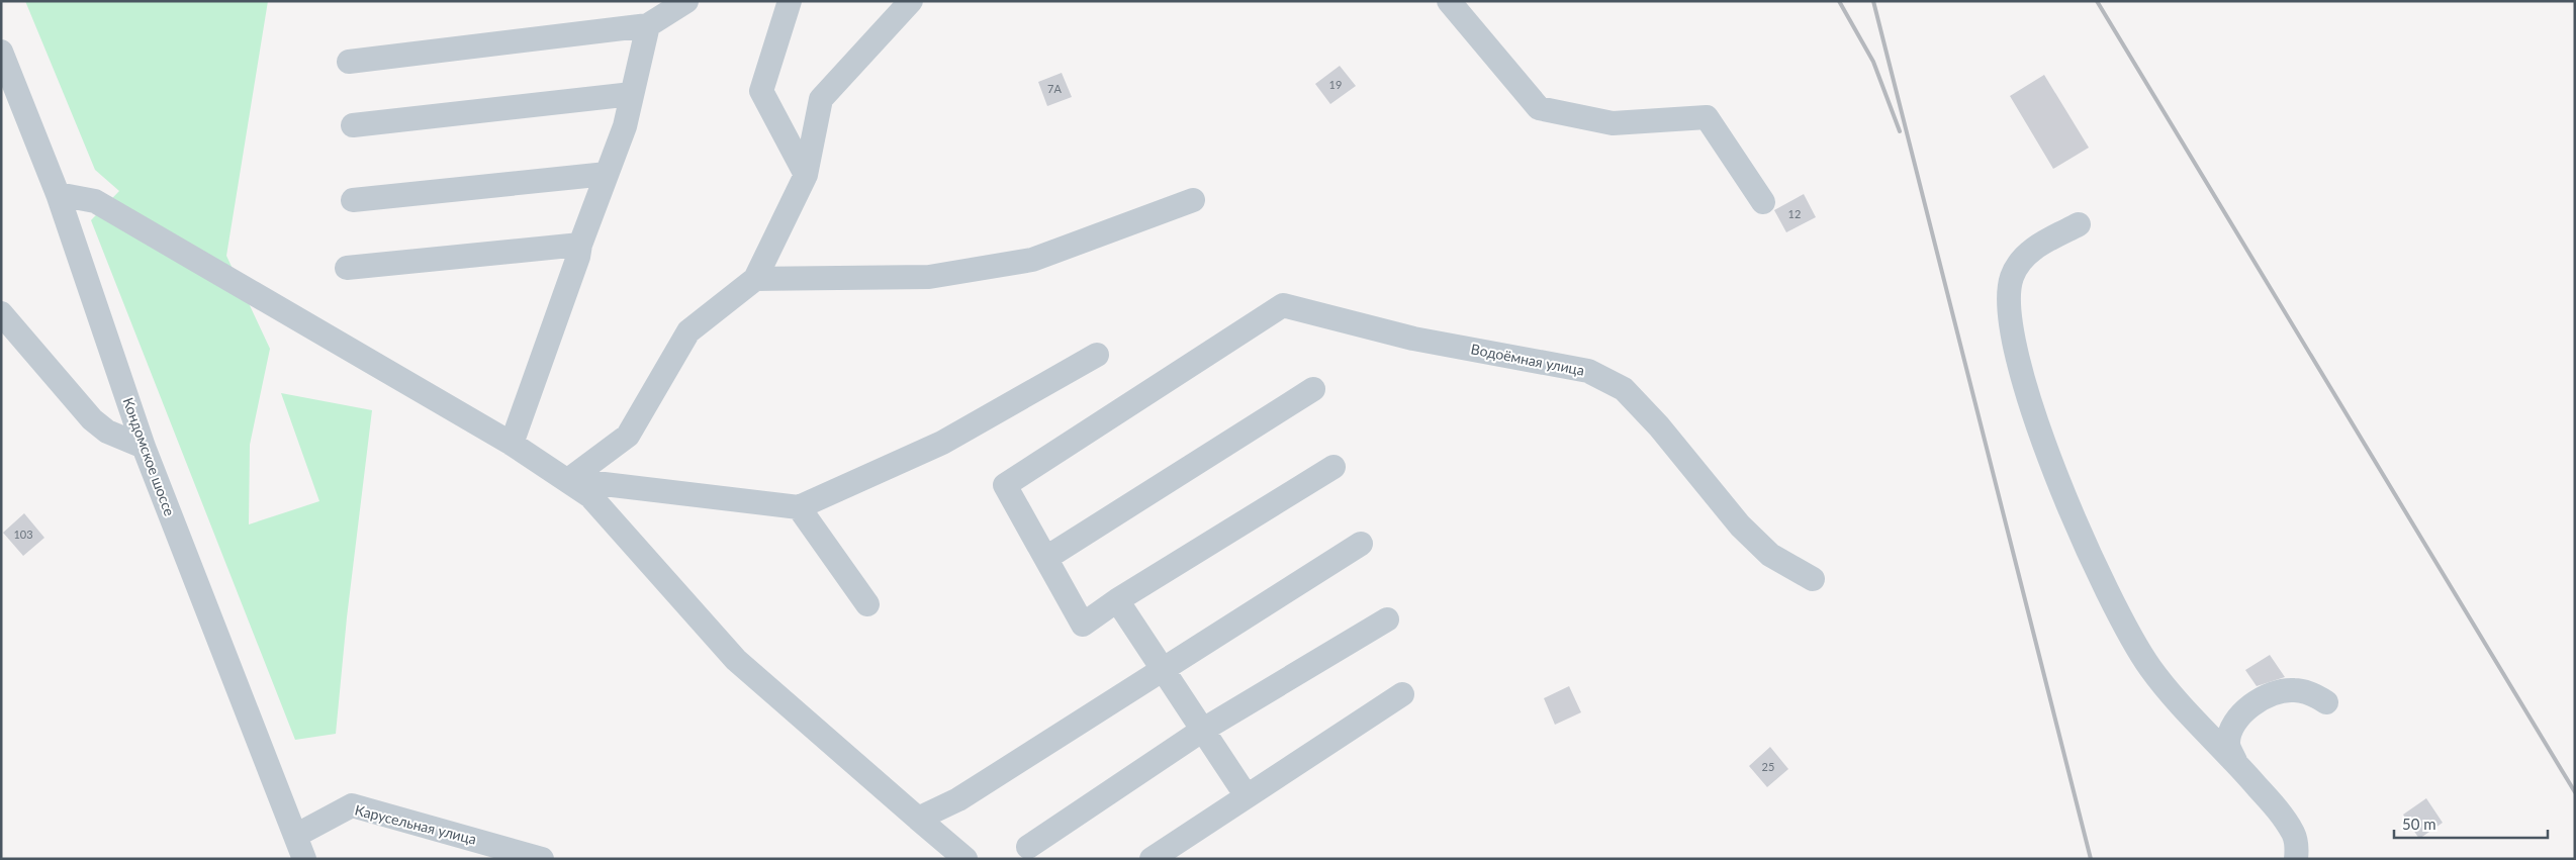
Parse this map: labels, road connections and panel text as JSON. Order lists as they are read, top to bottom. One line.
{"streets":{"street":["Водоёмная улица","Кондомское шоссе","Карусельная улица"]},"crossings":[["Кондомское шоссе","Карусельная улица"]],"house_numbers":["19","7А","12","103","25"],"scale_bar":"50 m"}
